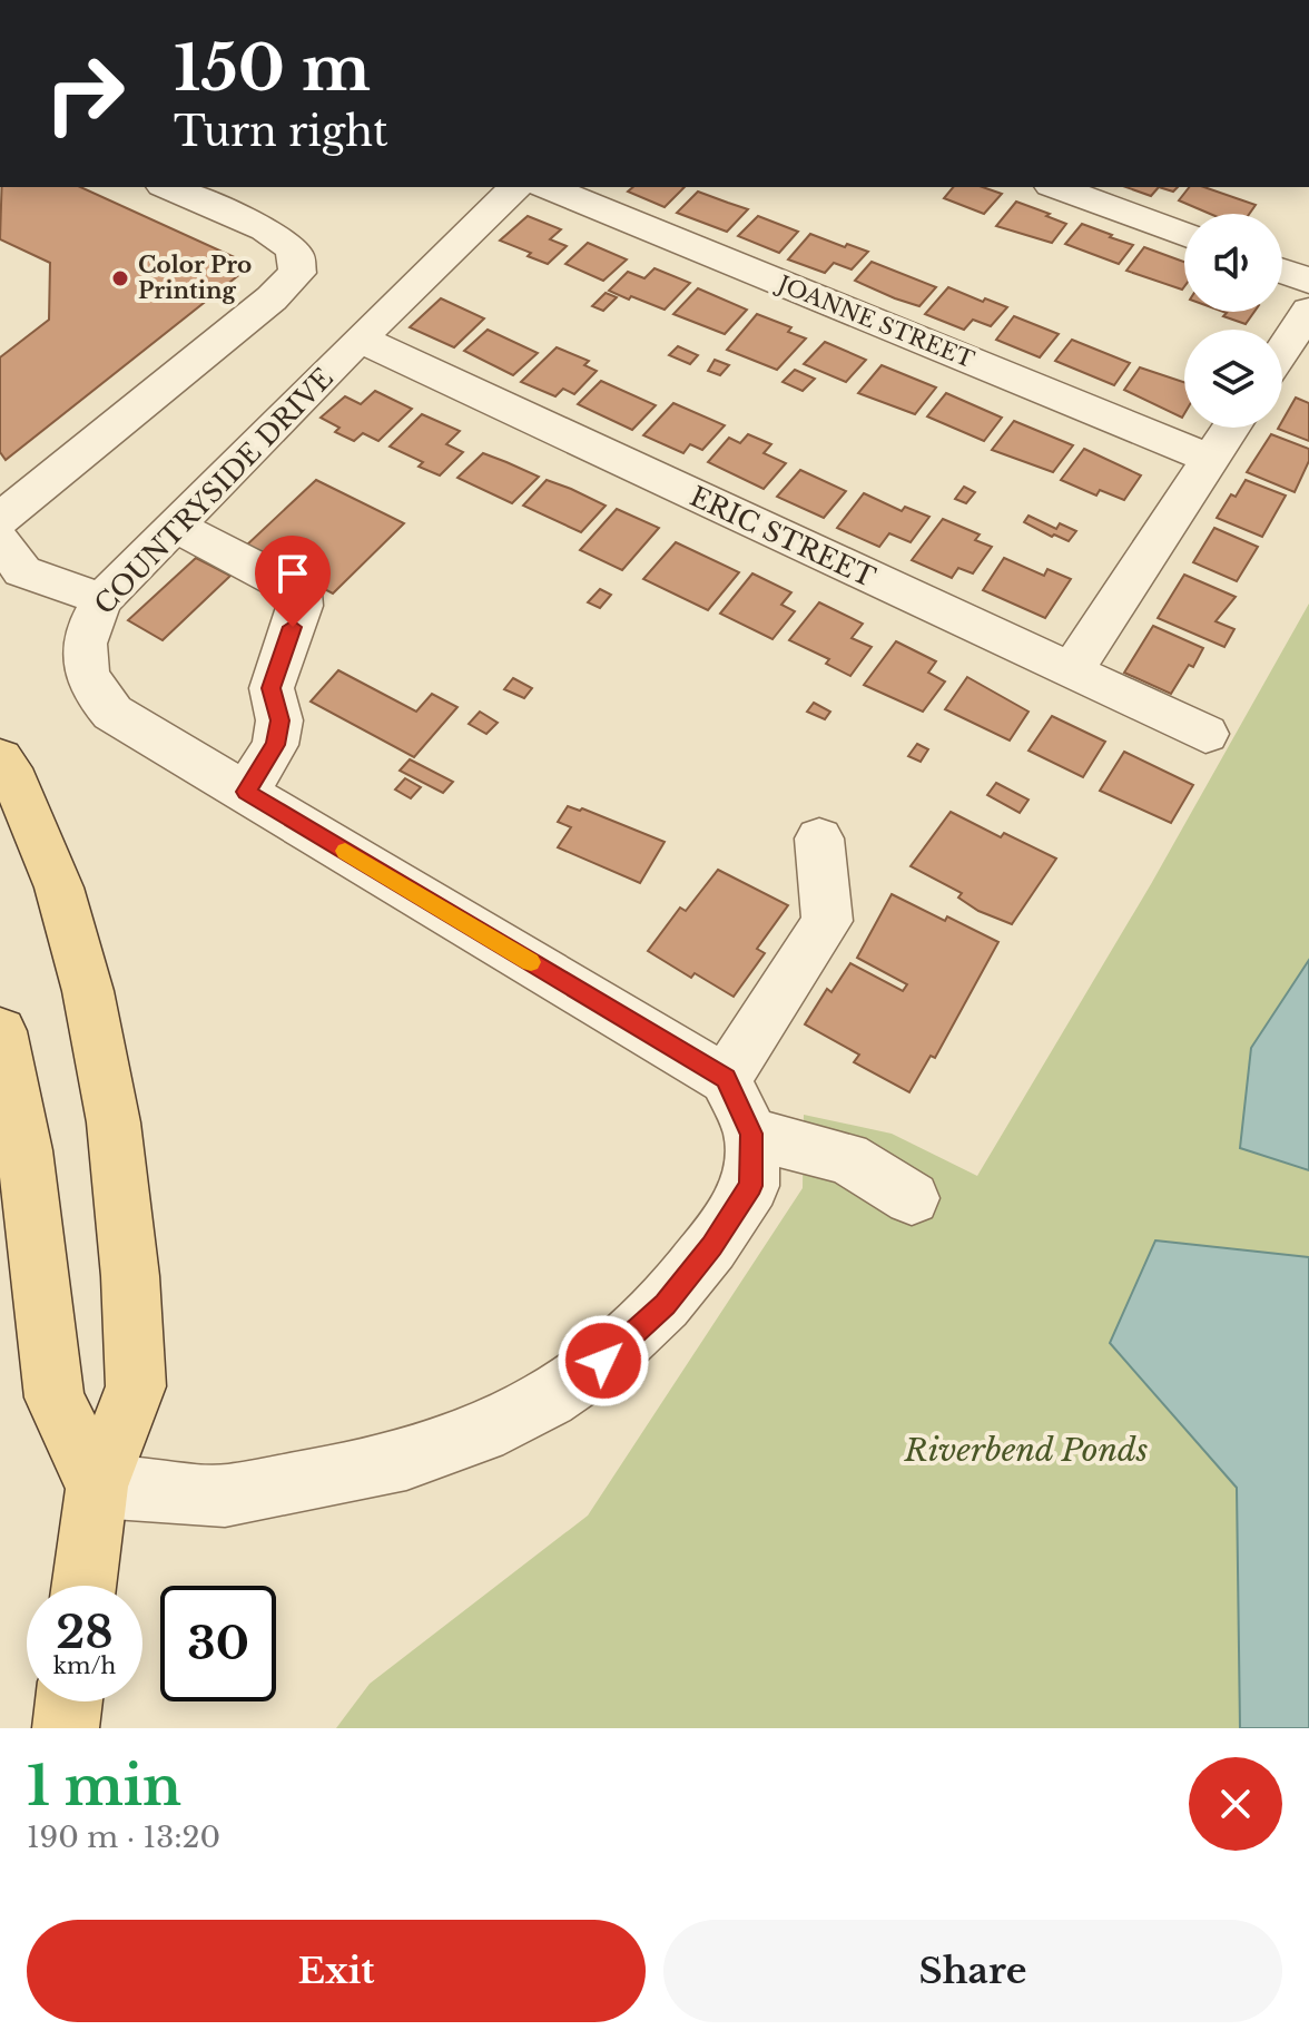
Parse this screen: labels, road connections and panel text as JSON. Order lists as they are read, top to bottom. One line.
{"streets":{"street":["JOANNE STREET","COUNTRYSIDE DRIVE","ERIC STREET"]},"crossings":[["COUNTRYSIDE DRIVE","ERIC STREET"]],"parks":["Riverbend Ponds"],"places":["Color Pro Printing"],"page":{"turn":["150 m","Turn right"],"speed":"28 km/h","limit":"30","heading":["1 min","190 m · 13:20"],"buttons":["Exit","Share"]}}
